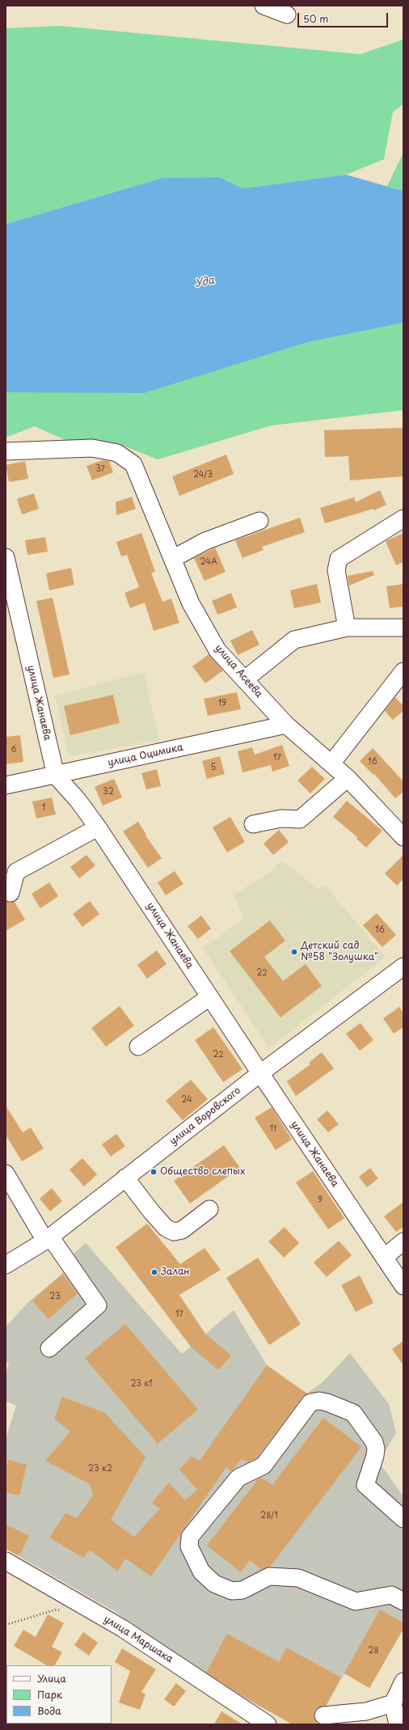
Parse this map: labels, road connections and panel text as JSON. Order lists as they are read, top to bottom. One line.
{"streets":{"street":["улица Асеева","улица Жанаева","улица Оцимика","улица Воровского","улица Маршака"]},"crossings":[["улица Асеева","улица Оцимика"],["улица Жанаева","улица Оцимика"],["улица Жанаева","улица Воровского"]],"water":["Уда"],"places":["Детский сад №58 \"Золушка\"","Общество слепых","Залан"],"house_numbers":["37","24/3","24А","19","6","17","16","5","32","1","16","22","22","24","11","9","23","17","23 к1","23 к2","28/1","28"],"legend":["Улица","Парк","Вода"],"scale_bar":"50 m"}
